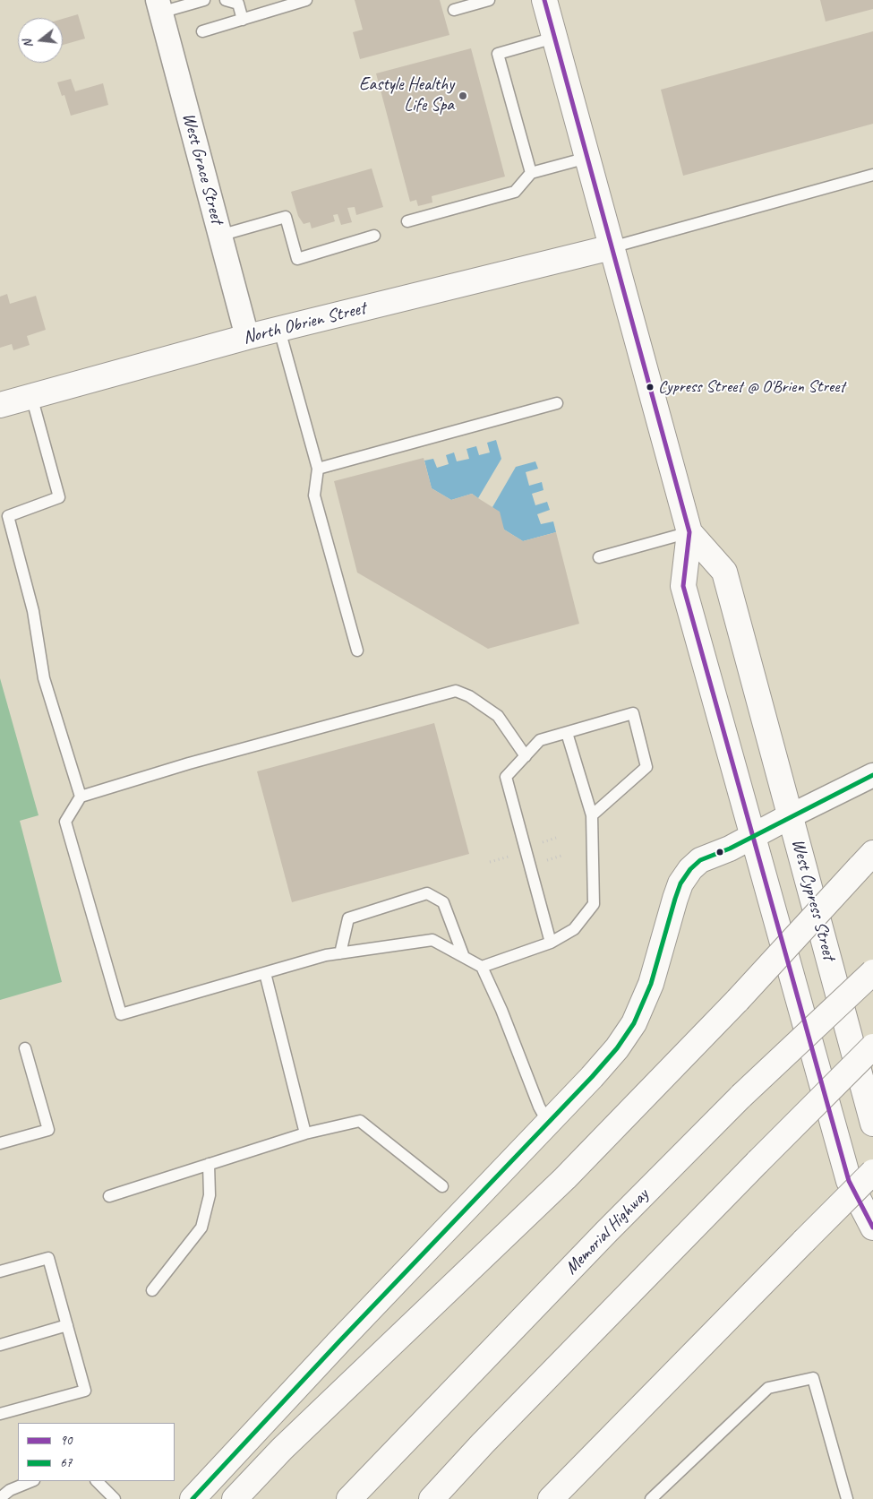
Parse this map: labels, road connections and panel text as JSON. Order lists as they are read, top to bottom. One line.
{"streets":{"main road":["North Obrien Street","West Cypress Street","Memorial Highway"],"street":["West Grace Street"]},"crossings":[["West Grace Street","North Obrien Street"],["North Obrien Street","West Cypress Street"]],"places":["Eastyle Healthy Life Spa","Cypress Street @ O'Brien Street"],"lines":["transit line 90","transit line 67"],"legend":["90","67"],"north":"left"}
